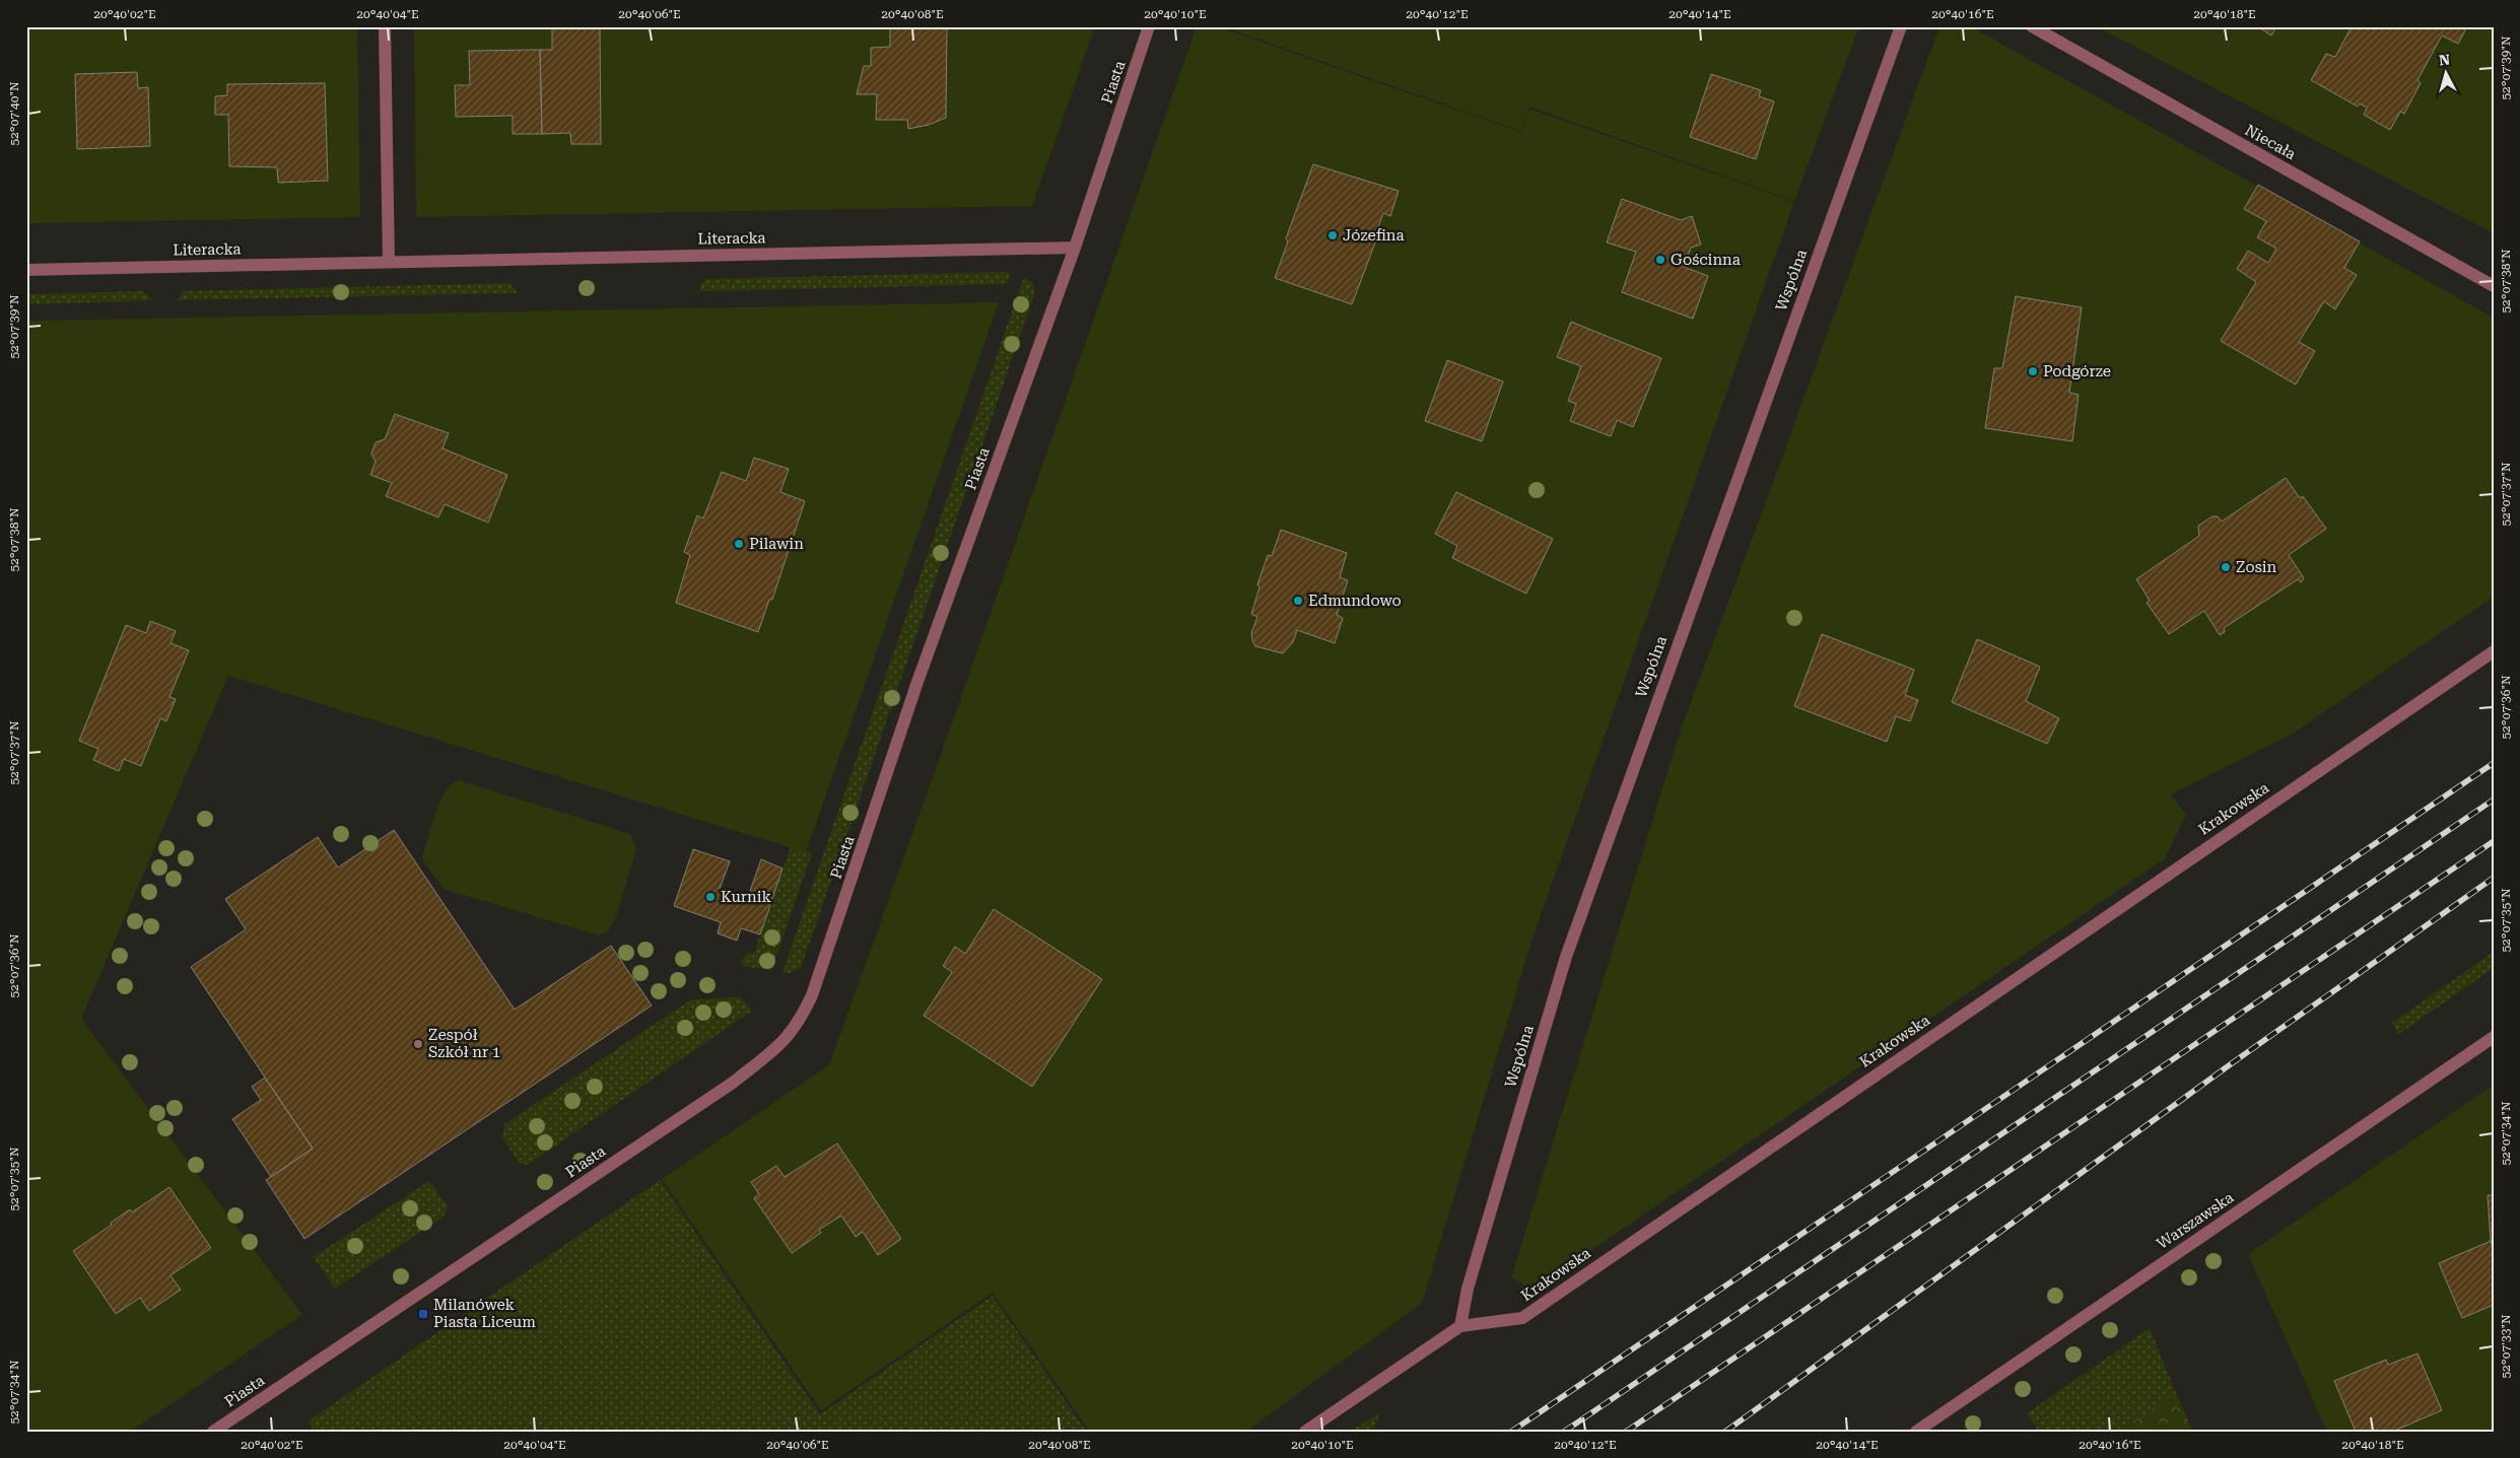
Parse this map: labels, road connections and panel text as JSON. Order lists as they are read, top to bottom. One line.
{"streets":{"street":["Piasta","Niecała","Literacka","Wspólna","Krakowska","Warszawska"]},"crossings":[["Piasta","Literacka"],["Wspólna","Krakowska"]],"places":{"other":["Józefina","Gościnna","Podgórze","Pilawin","Zosin","Edmundowo","Kurnik","Zespół Szkół nr 1"],"transit":["Milanówek Piasta Liceum"]},"north":"top","coordinates":["20°40'02\"E","20°40'04\"E","20°40'06\"E","20°40'08\"E","20°40'10\"E","20°40'12\"E","20°40'14\"E","20°40'16\"E","20°40'18\"E","52°07'39\"N","52°07'40\"N","52°07'38\"N","52°07'37\"N","52°07'36\"N","52°07'35\"N","52°07'34\"N","52°07'33\"N"]}
